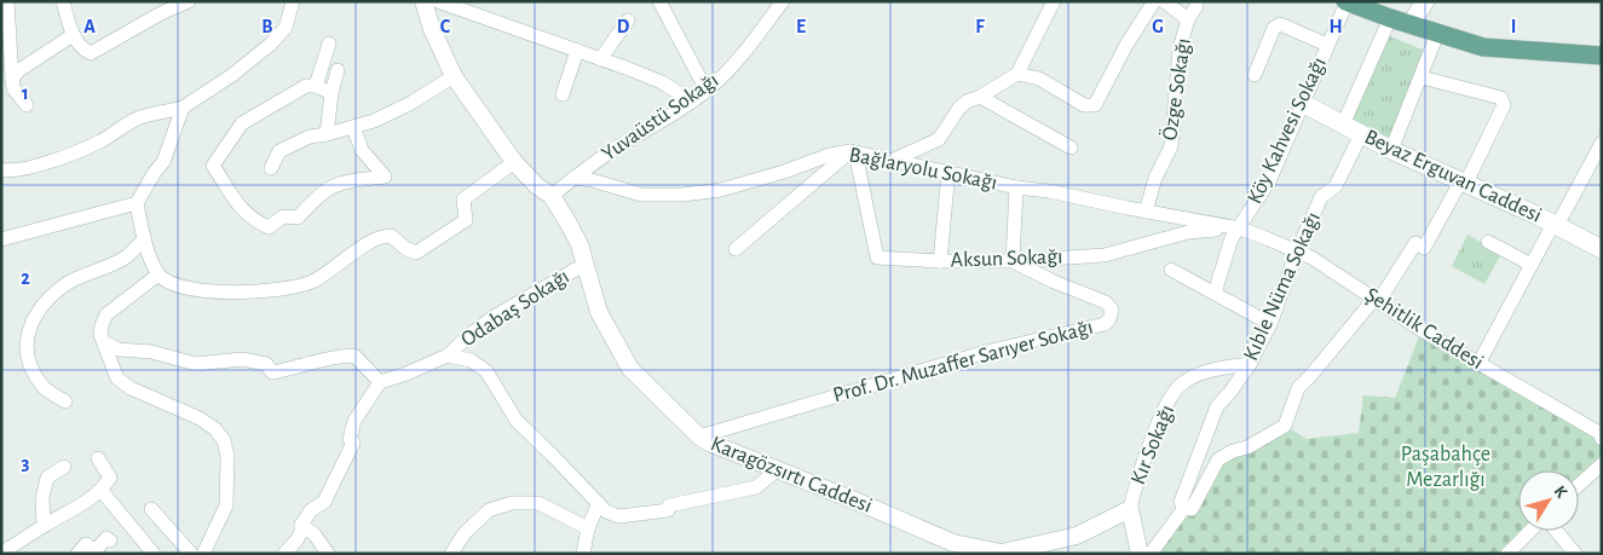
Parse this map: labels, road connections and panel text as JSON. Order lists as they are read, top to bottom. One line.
{"streets":{"main road":["Beyaz Erguvan Caddesi"],"street":["Özge Sokağı","Yuvaüstü Sokağı","Köy Kahvesi Sokağı","Bağlaryolu Sokağı","Aksun Sokağı","Kıble Nüma Sokağı","Odabaş Sokağı","Şehitlik Caddesi","Prof. Dr. Muzaffer Sarıyer Sokağı","Kır Sokağı","Karagözsırtı Caddesi"]},"crossings":[["Özge Sokağı","Bağlaryolu Sokağı"],["Yuvaüstü Sokağı","Bağlaryolu Sokağı"],["Yuvaüstü Sokağı","Karagözsırtı Caddesi"],["Köy Kahvesi Sokağı","Bağlaryolu Sokağı"],["Köy Kahvesi Sokağı","Beyaz Erguvan Caddesi"],["Köy Kahvesi Sokağı","Aksun Sokağı"],["Köy Kahvesi Sokağı","Şehitlik Caddesi"],["Bağlaryolu Sokağı","Aksun Sokağı"],["Bağlaryolu Sokağı","Şehitlik Caddesi"],["Beyaz Erguvan Caddesi","Kıble Nüma Sokağı"],["Aksun Sokağı","Şehitlik Caddesi"],["Aksun Sokağı","Prof. Dr. Muzaffer Sarıyer Sokağı"],["Kıble Nüma Sokağı","Şehitlik Caddesi"],["Kıble Nüma Sokağı","Kır Sokağı"],["Odabaş Sokağı","Karagözsırtı Caddesi"],["Prof. Dr. Muzaffer Sarıyer Sokağı","Karagözsırtı Caddesi"],["Kır Sokağı","Karagözsırtı Caddesi"]],"parks":["Paşabahçe Mezarlığı"],"north":"top right","grid":{"columns":["A","B","C","D","E","F","G","H","I"],"rows":["1","2","3"]}}
